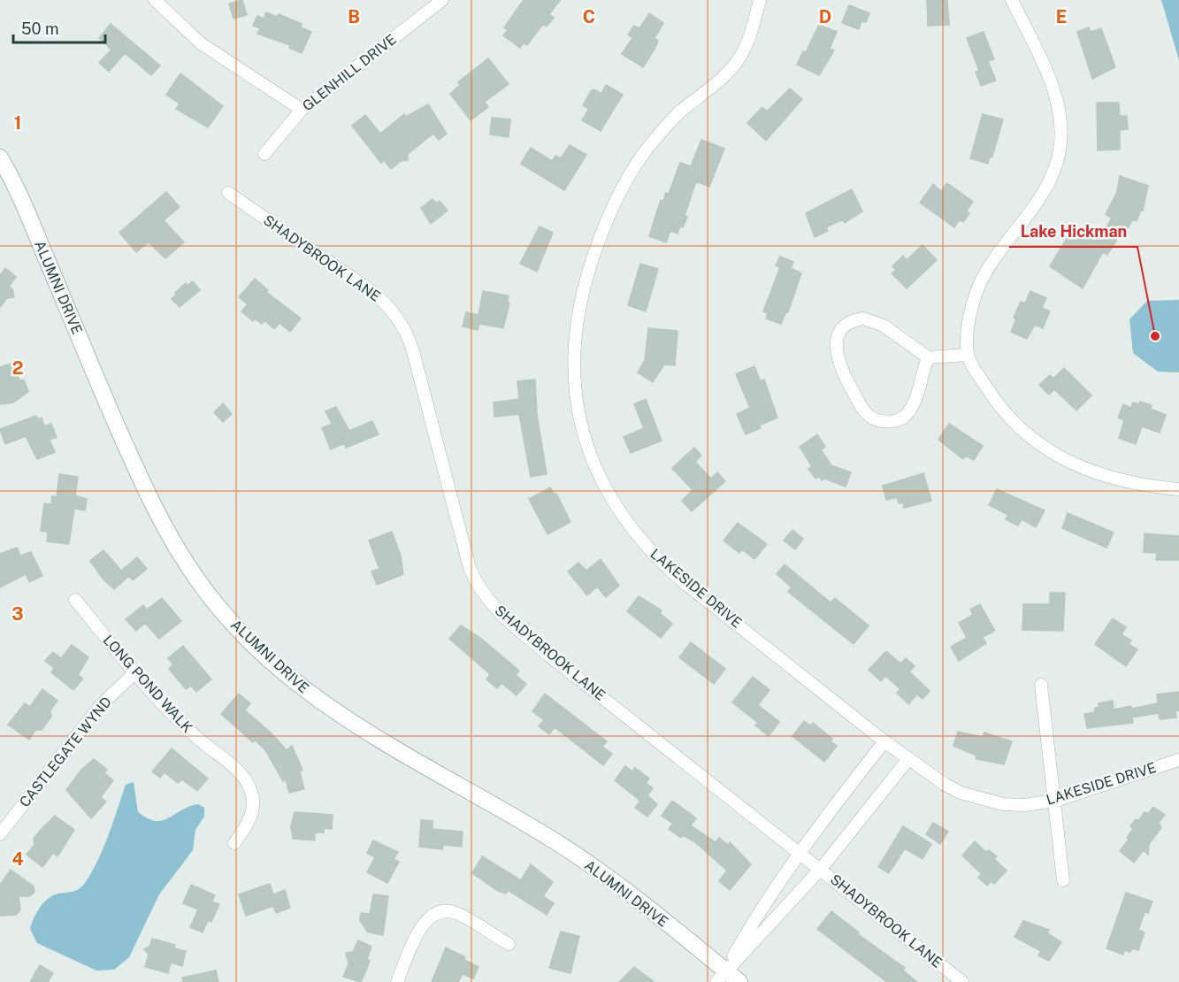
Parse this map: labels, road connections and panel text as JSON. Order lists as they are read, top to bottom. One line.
{"streets":{"main road":["ALUMNI DRIVE"],"street":["GLENHILL DRIVE","SHADYBROOK LANE","LAKESIDE DRIVE","LONG POND WALK","CASTLEGATE WYND"]},"crossings":[["LONG POND WALK","CASTLEGATE WYND"]],"places":["Lake Hickman"],"scale_bar":"50 m","grid":{"columns":["B","C","D","E"],"rows":["1","2","3","4"]}}
